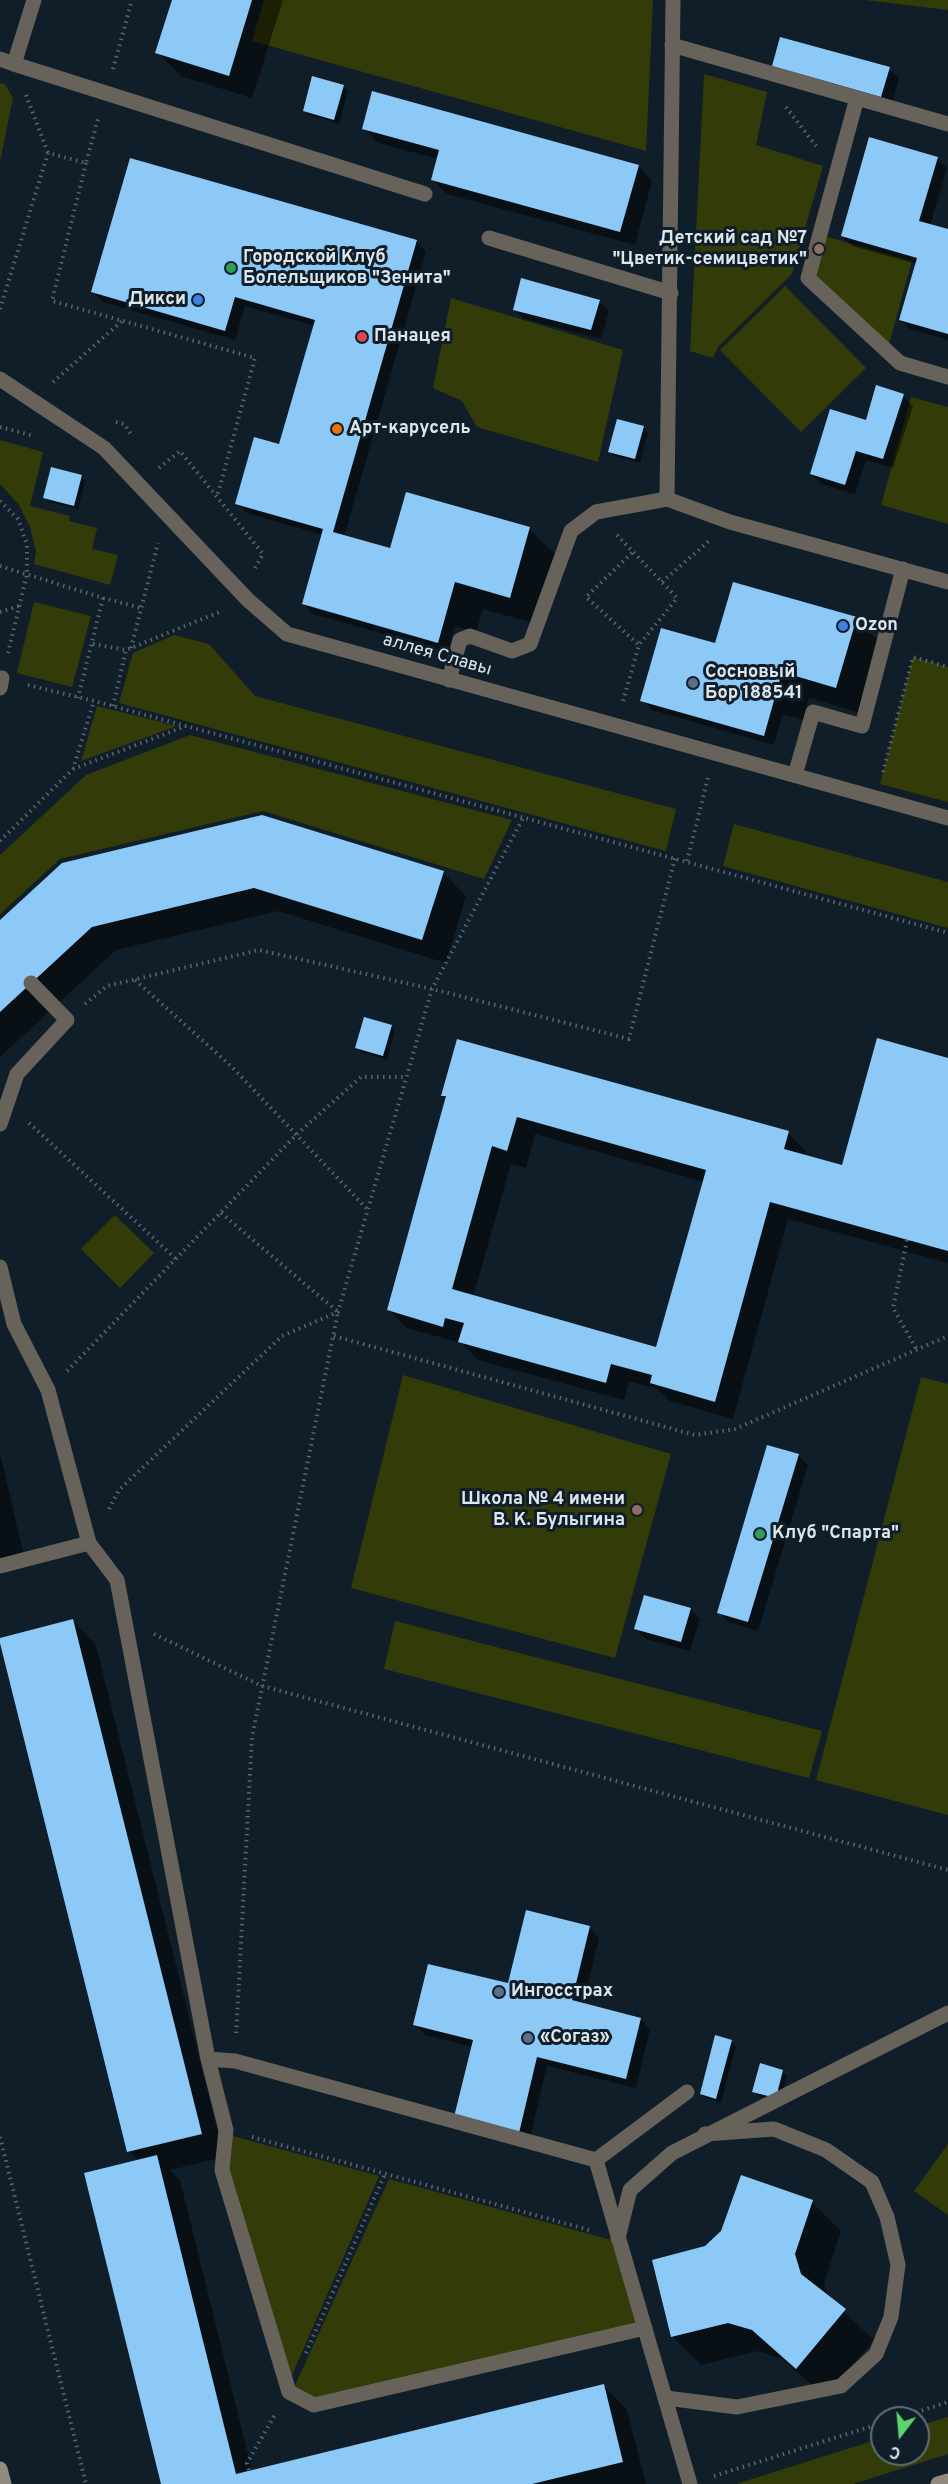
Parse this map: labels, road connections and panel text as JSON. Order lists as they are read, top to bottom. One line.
{"streets":{"street":["аллея Славы"]},"places":["Детский сад №7 \"Цветик-семицветик\"","Городской Клуб Болельщиков \"Зенита\"","Дикси","Панацея","Арт-карусель","Ozon","Сосновый Бор 188541","Школа № 4 имени В. К. Булыгина","Клуб \"Спарта\"","Ингосстрах","«Согаз»"],"north":"bottom"}
